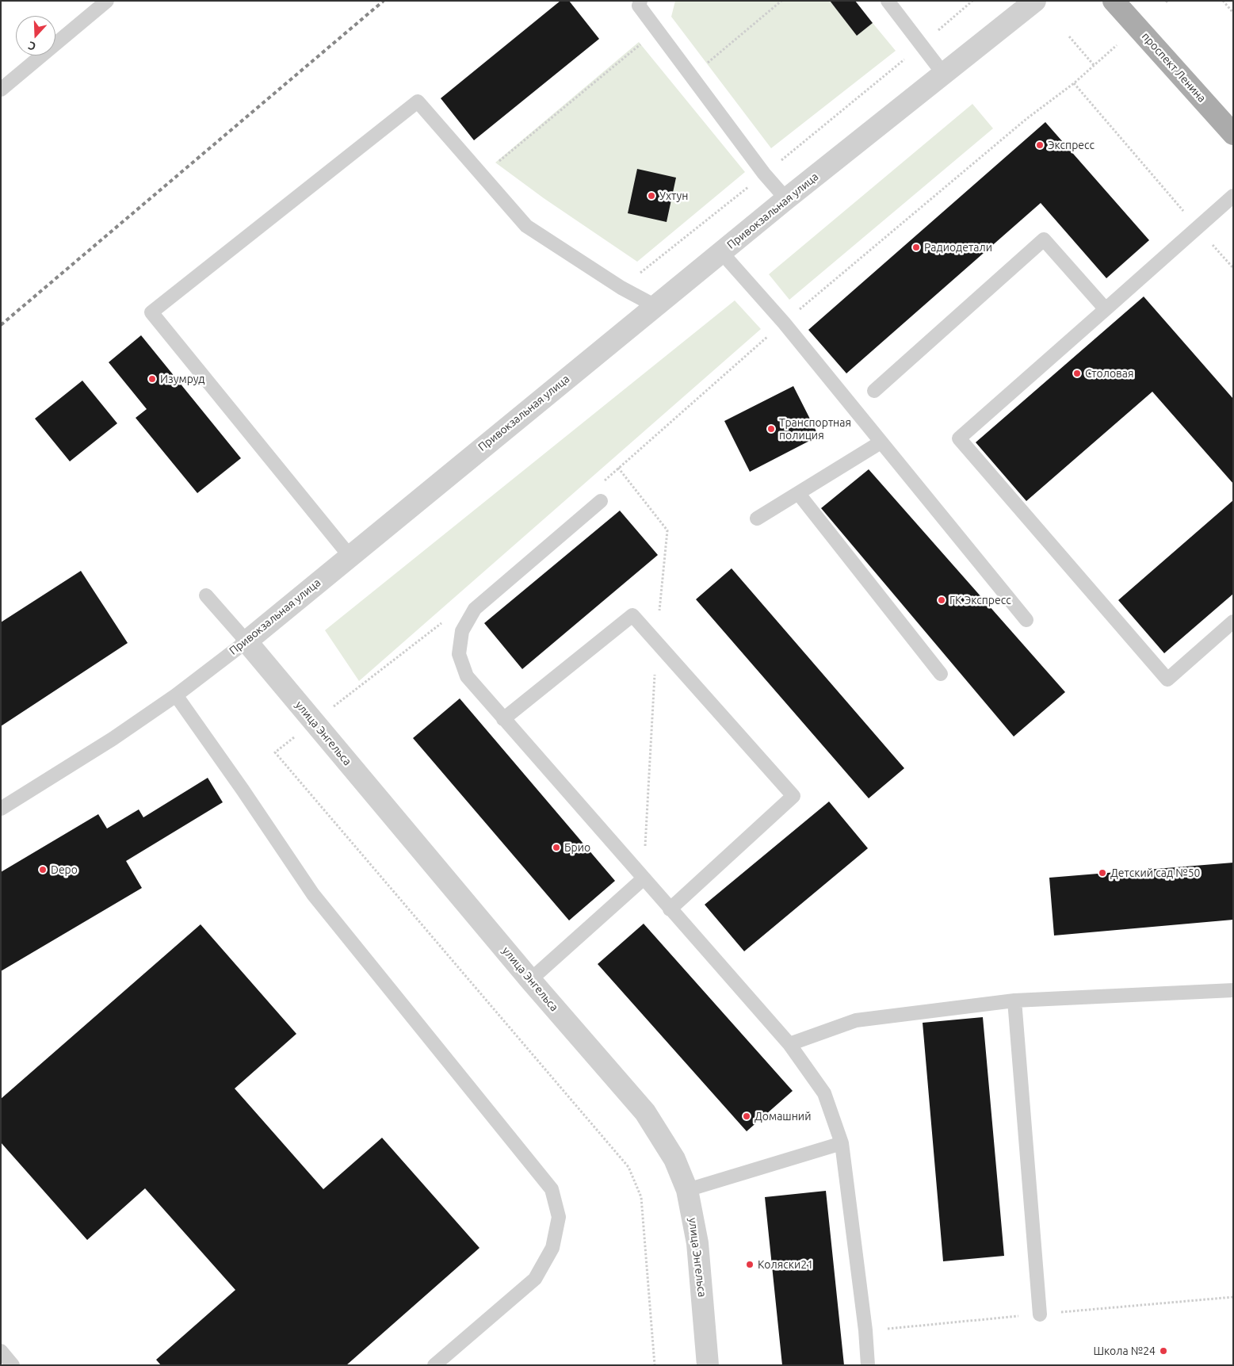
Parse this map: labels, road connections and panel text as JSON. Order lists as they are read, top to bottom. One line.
{"streets":{"main road":["проспект Ленина"],"street":["Привокзальная улица","улица Энгельса"]},"crossings":[["Привокзальная улица","улица Энгельса"]],"places":["Экспресс","Ухтун","Радиодетали","Столовая","Изумруд","Транспортная полиция","ГК Экспресс","Брио","Depo","Детский сад №50","Домашний","Коляски21","Школа №24"],"north":"bottom"}
